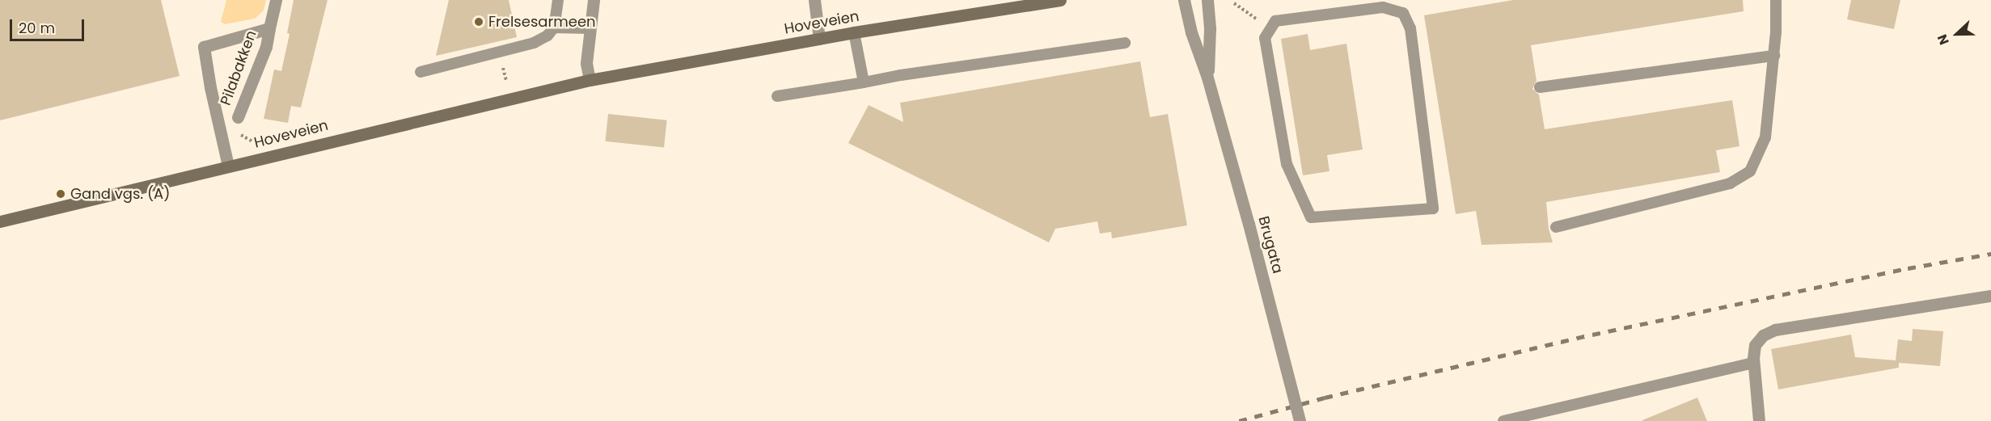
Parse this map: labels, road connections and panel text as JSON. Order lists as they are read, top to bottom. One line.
{"streets":{"main road":["Hoveveien"],"street":["Pilabakken","Brugata"]},"crossings":[["Hoveveien","Pilabakken"]],"places":["Frelsesarmeen","Gand vgs. (A)"],"scale_bar":"20 m","north":"left"}
